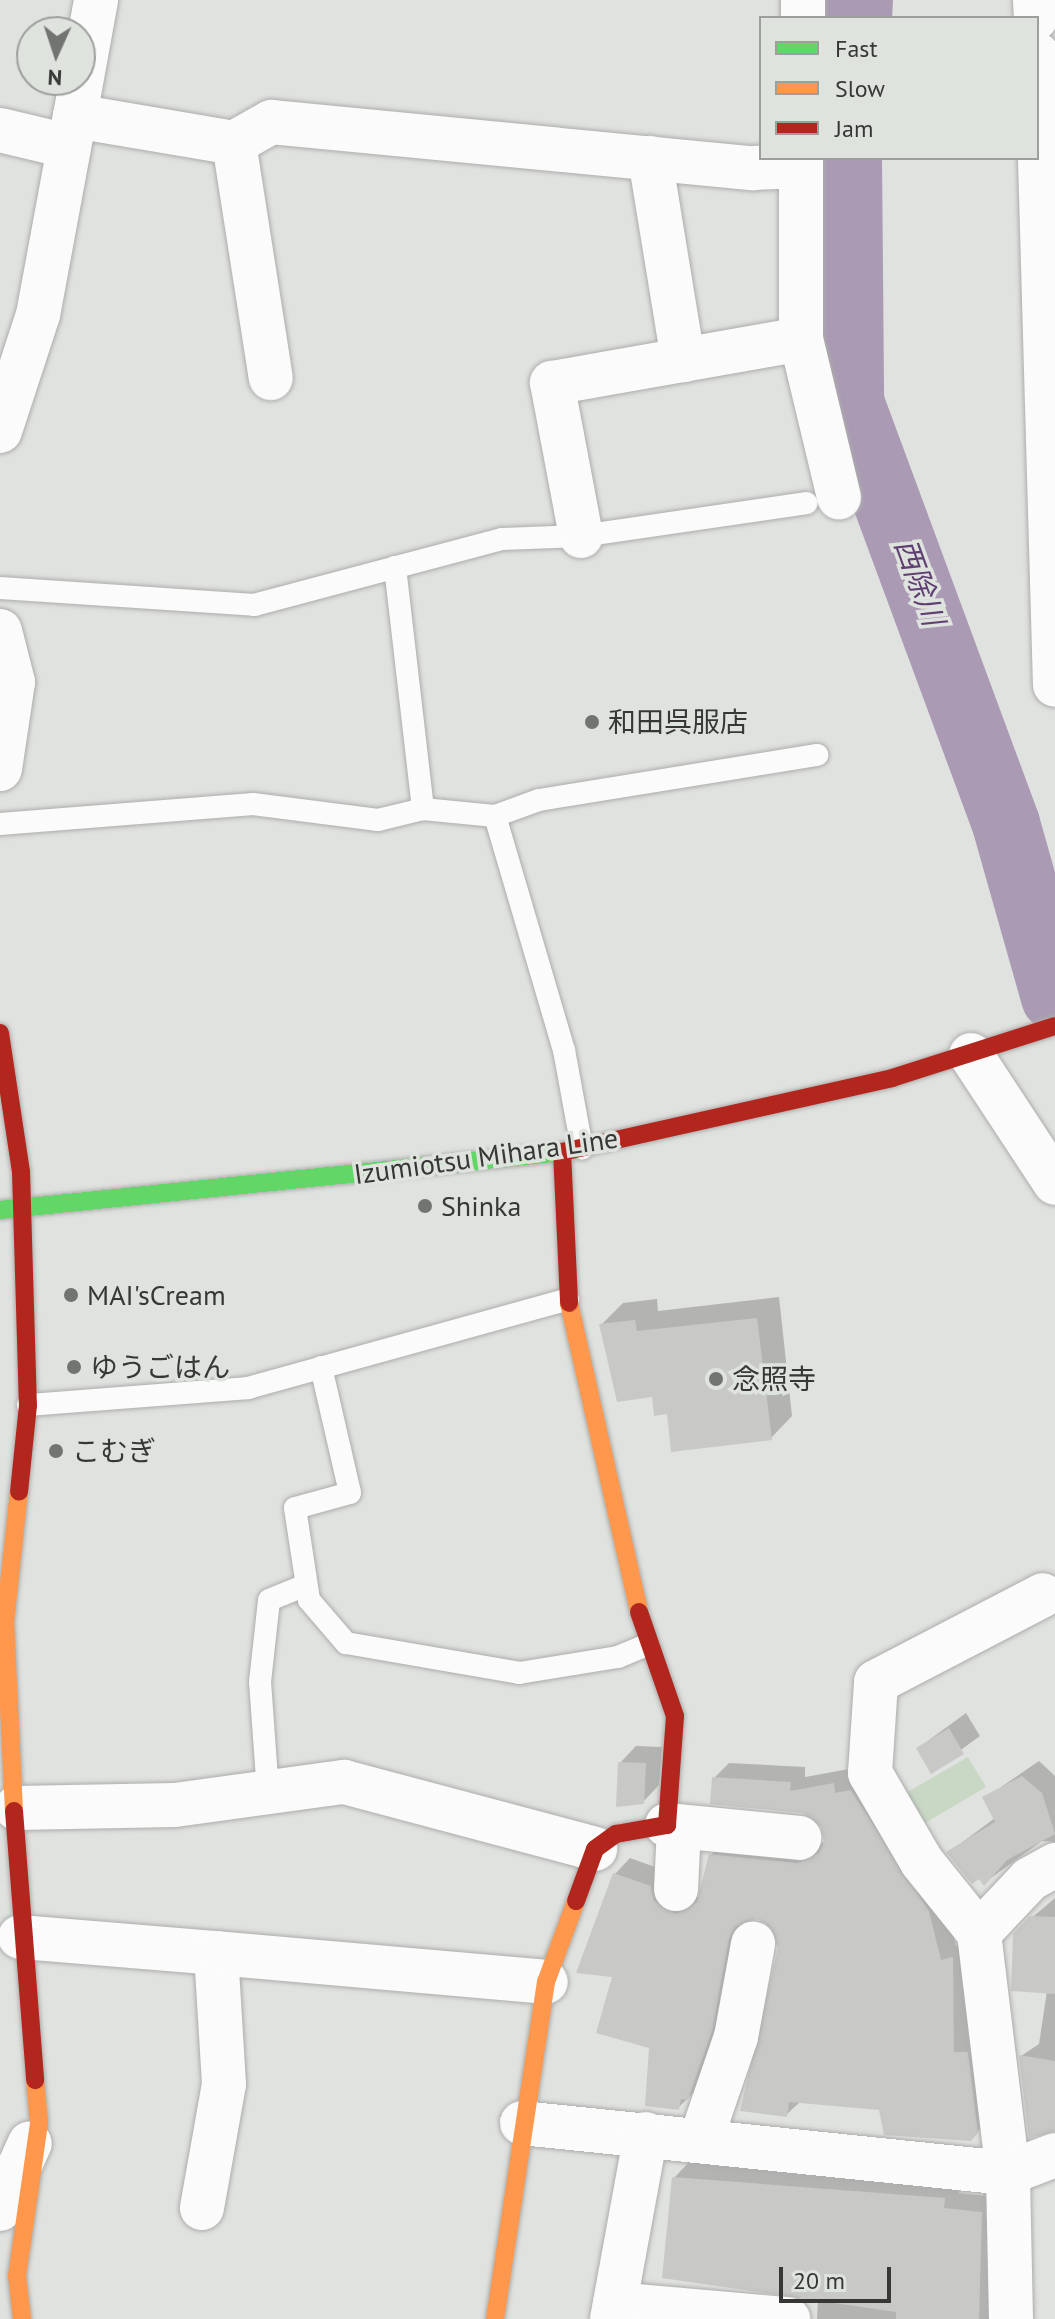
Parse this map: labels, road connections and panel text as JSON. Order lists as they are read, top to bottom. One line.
{"streets":{"street":["Izumiotsu Mihara Line"]},"water":["西除川"],"places":["和田呉服店","Shinka","MAI'sCream","ゆうごはん","念照寺","こむぎ"],"legend":["Fast","Slow","Jam"],"scale_bar":"20 m","north":"bottom"}
